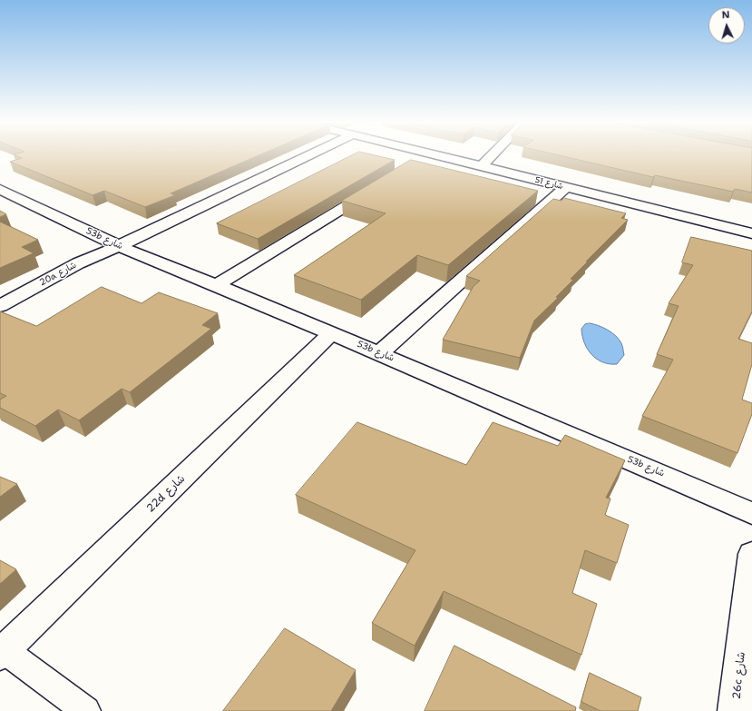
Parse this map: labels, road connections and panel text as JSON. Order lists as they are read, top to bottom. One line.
{"streets":{"street":["شارع 51","53b شارع","20a شارع","22d شارع","26c شارع"]},"crossings":[["53b شارع","20a شارع"],["53b شارع","22d شارع"]],"north":"top"}
